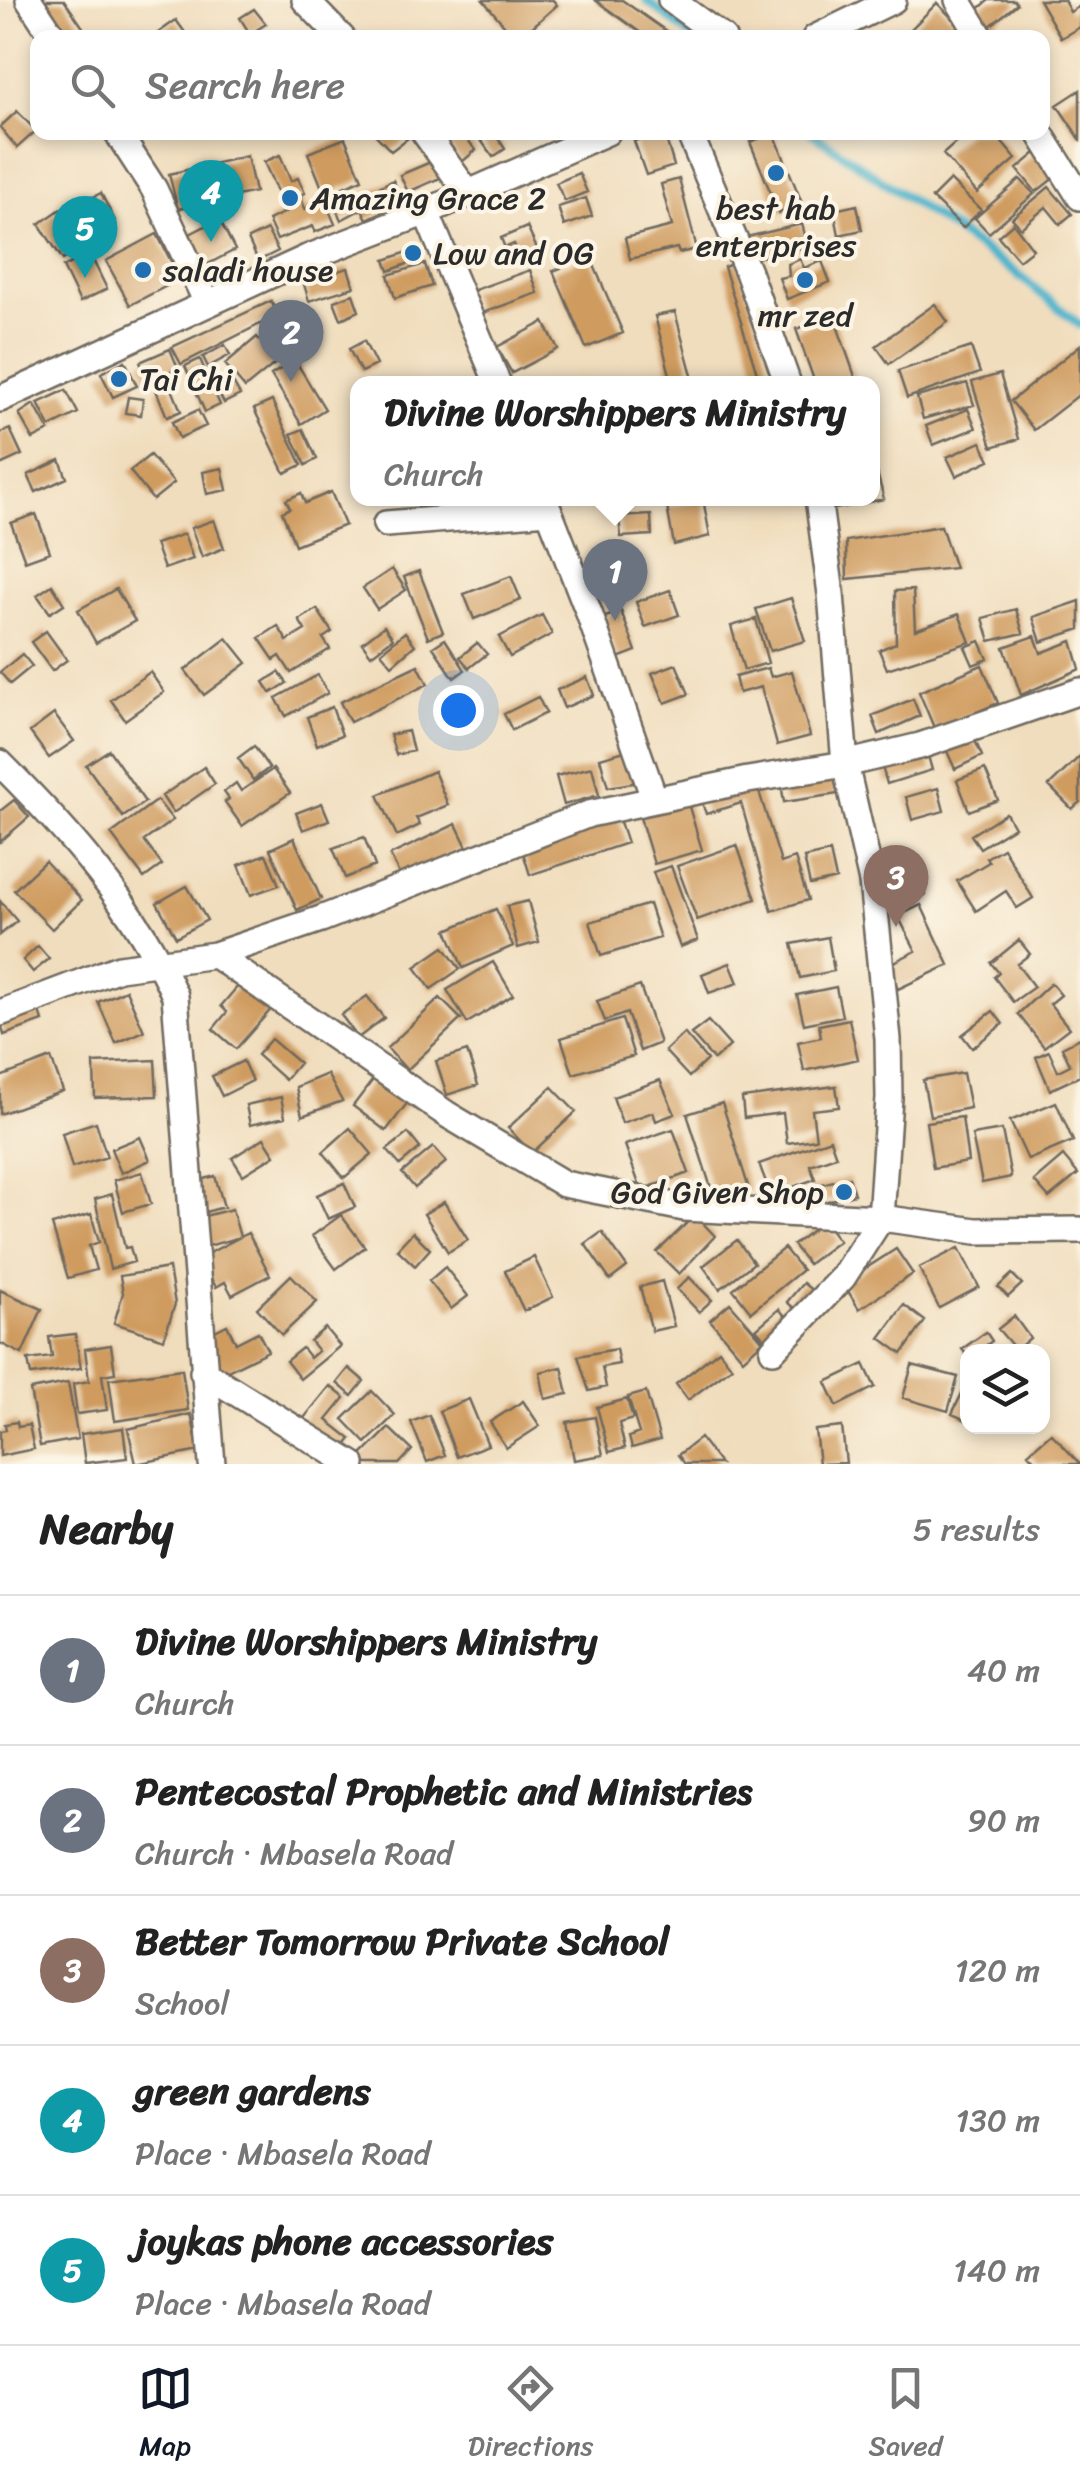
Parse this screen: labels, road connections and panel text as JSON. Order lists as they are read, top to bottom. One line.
{"places":["best hab enterprises","Amazing Grace 2","Low and OG","saladi house","mr zed","Tai Chi","God Given Shop"],"page":{"search":"Search here","pins":["4","5","2","1","3"],"popup":["Divine Worshippers Ministry","Church"],"heading":["Nearby","5 results"],"list":[{"mark":"1","name":"Divine Worshippers Ministry","note":"Church","value":"40 m"},{"mark":"2","name":"Pentecostal Prophetic and Ministries","note":"Church · Mbasela Road","value":"90 m"},{"mark":"3","name":"Better Tomorrow Private School","note":"School","value":"120 m"},{"mark":"4","name":"green gardens","note":"Place · Mbasela Road","value":"130 m"},{"mark":"5","name":"joykas phone accessories","note":"Place · Mbasela Road","value":"140 m"}],"nav":["Map","Directions","Saved"]}}
